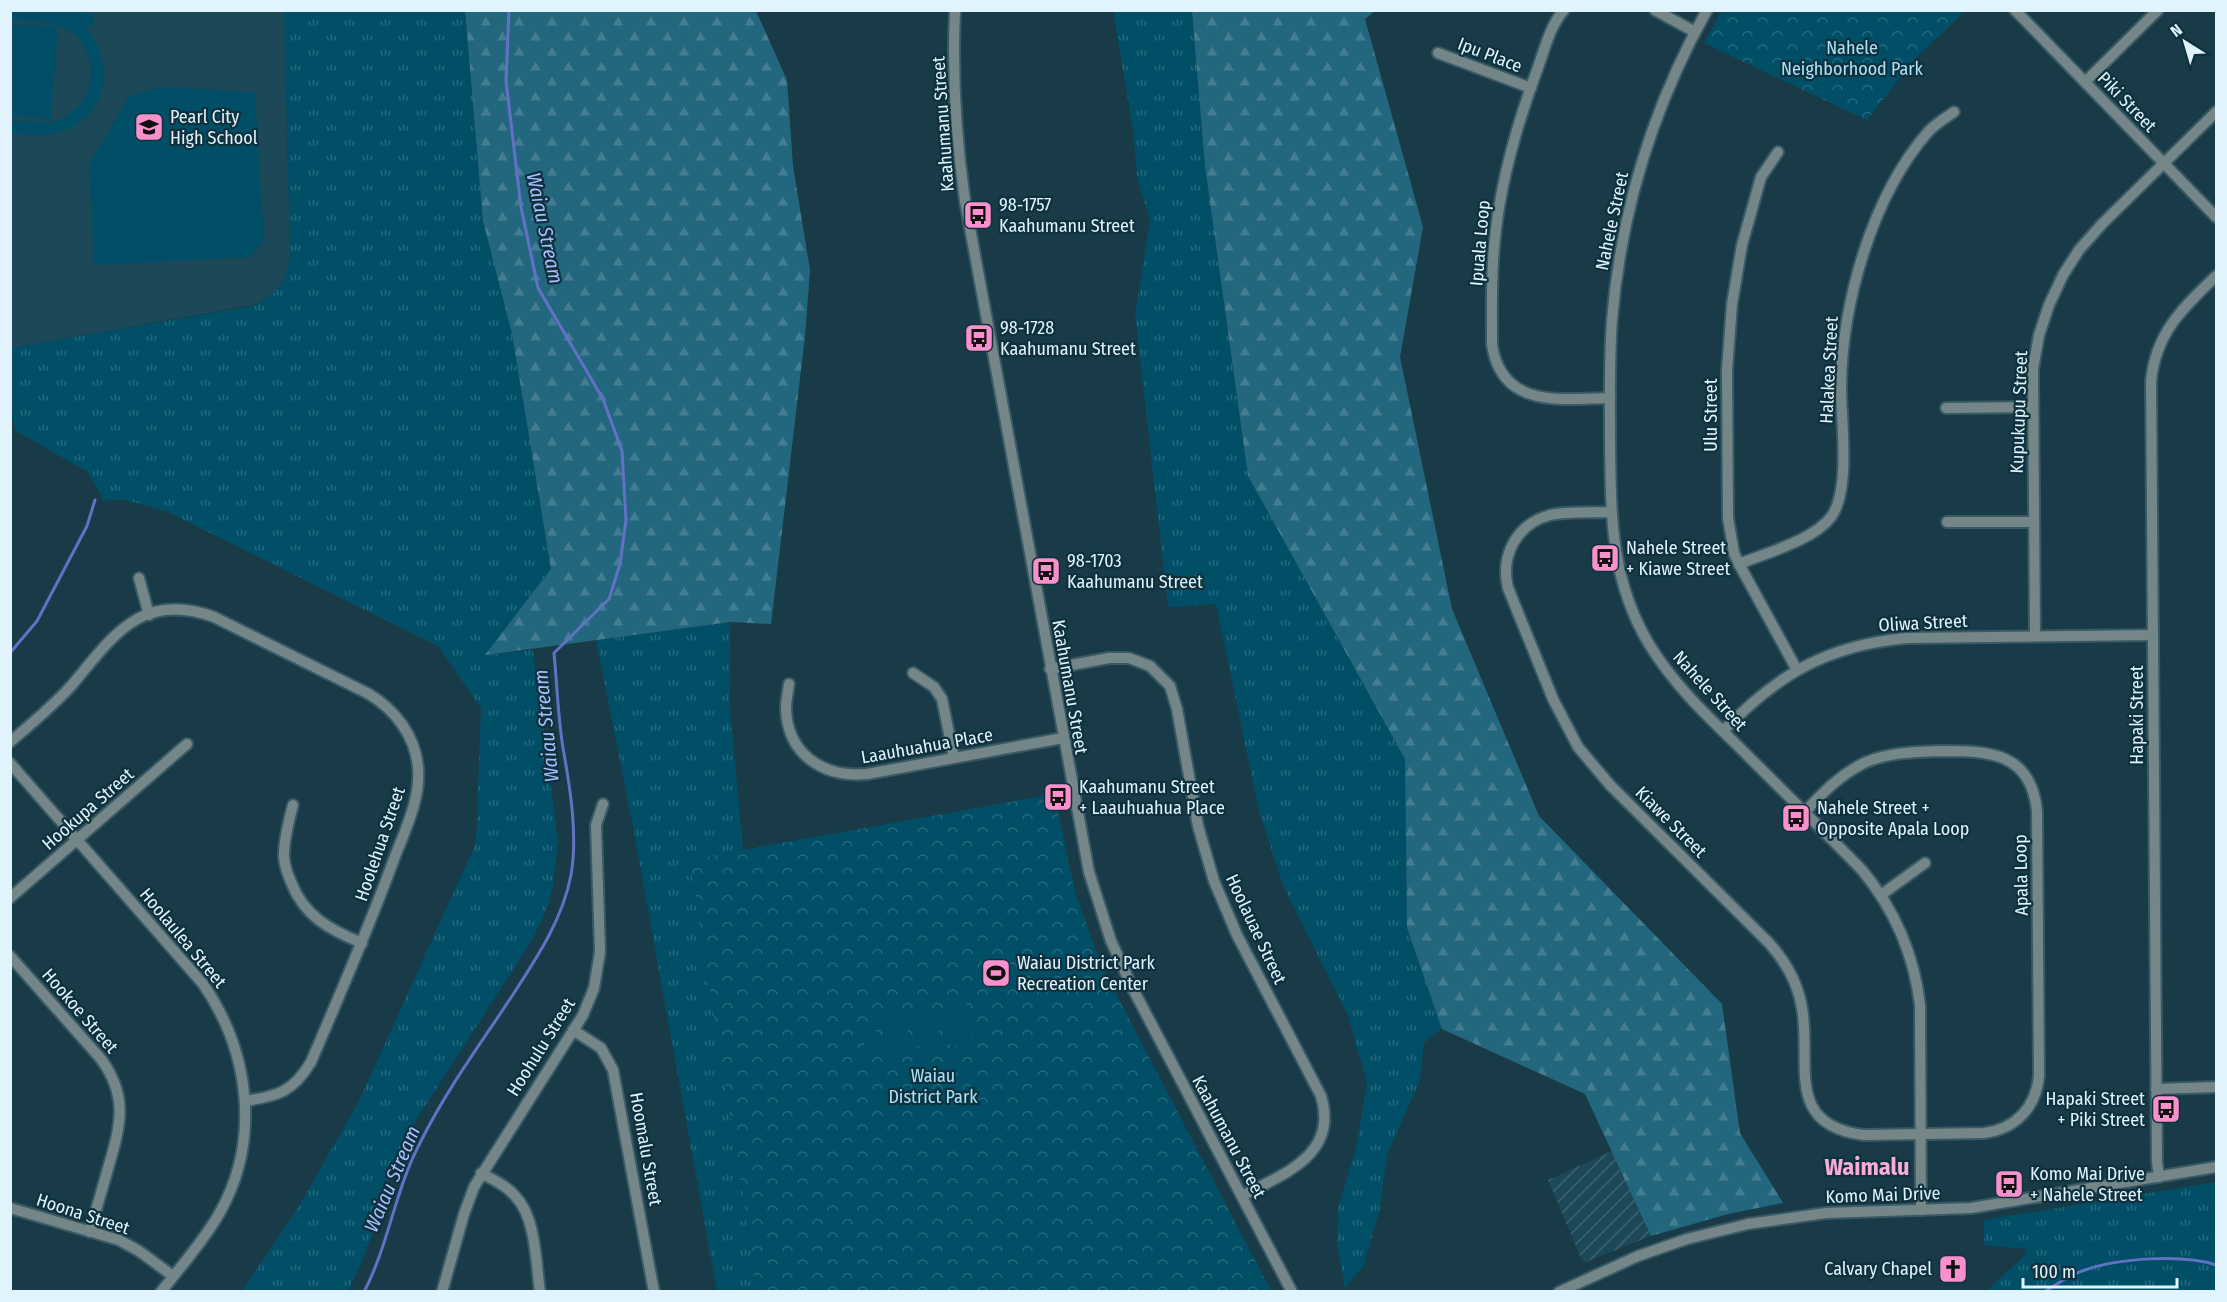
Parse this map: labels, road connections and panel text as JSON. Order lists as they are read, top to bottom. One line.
{"streets":{"street":["Ipu Place","Piki Street","Kaahumanu Street","Nahele Street","Ipuala Loop","Halakea Street","Kupukupu Street","Ulu Street","Oliwa Street","Hapaki Street","Laauhuahua Place","Hookupa Street","Kiawe Street","Hoolehua Street","Apala Loop","Hoolauae Street","Hoolaulea Street","Hookoe Street","Hoohulu Street","Hoomalu Street","Komo Mai Drive","Hoona Street"]},"crossings":[["Ipu Place","Ipuala Loop"],["Piki Street","Kupukupu Street"],["Kaahumanu Street","Laauhuahua Place"],["Kaahumanu Street","Hoolauae Street"],["Nahele Street","Ipuala Loop"],["Nahele Street","Oliwa Street"],["Nahele Street","Kiawe Street"],["Nahele Street","Apala Loop"],["Nahele Street","Komo Mai Drive"],["Halakea Street","Ulu Street"],["Kupukupu Street","Oliwa Street"],["Ulu Street","Oliwa Street"],["Oliwa Street","Hapaki Street"],["Hapaki Street","Komo Mai Drive"],["Hookupa Street","Hoolaulea Street"],["Kiawe Street","Apala Loop"],["Hoolehua Street","Hoolaulea Street"],["Hoolaulea Street","Hoona Street"],["Hookoe Street","Hoona Street"],["Hoohulu Street","Hoomalu Street"]],"districts":["Waimalu"],"water":["Waiau Stream"],"parks":["Nahele Neighborhood Park","Waiau District Park"],"places":{"school or university":["Pearl City High School"],"bus stop":["98-1757 Kaahumanu Street","98-1728 Kaahumanu Street","Nahele Street + Kiawe Street","98-1703 Kaahumanu Street","Kaahumanu Street + Laauhuahua Place","Nahele Street + Opposite Apala Loop","Hapaki Street + Piki Street","Komo Mai Drive + Nahele Street"],"sports":["Waiau District Park Recreation Center"],"church":["Calvary Chapel"]},"scale_bar":"100 m","north":"top left"}
